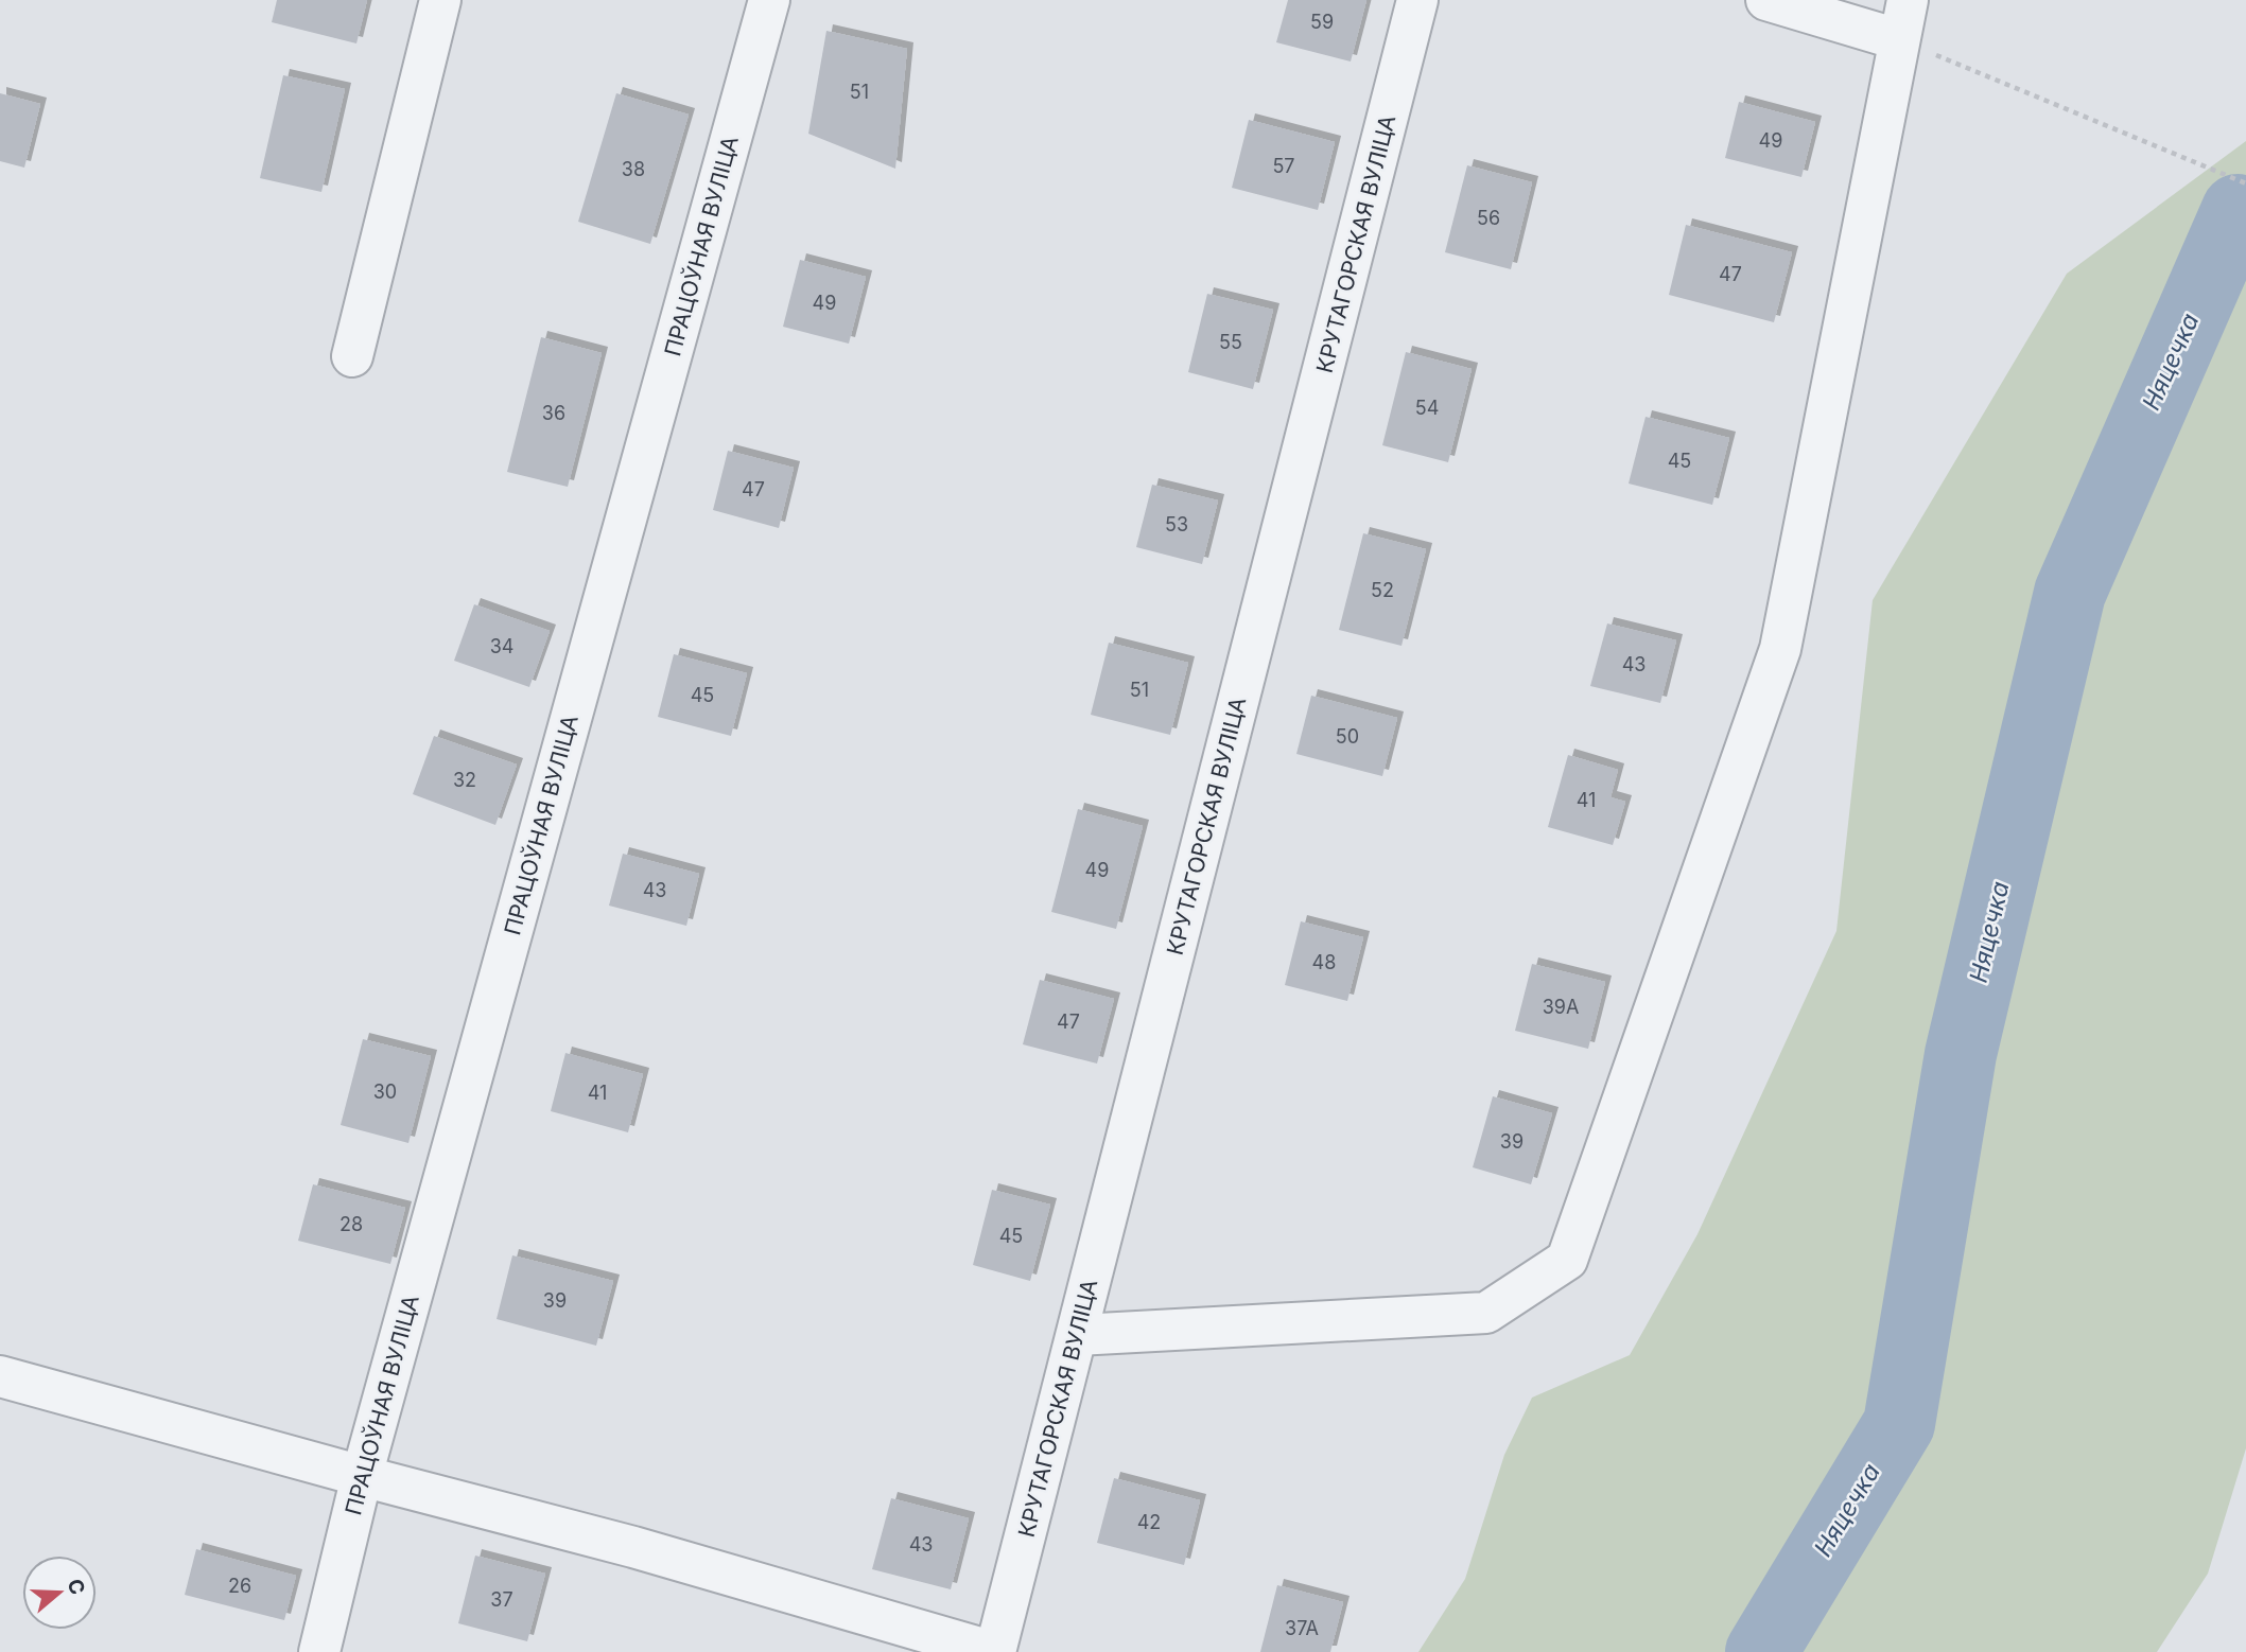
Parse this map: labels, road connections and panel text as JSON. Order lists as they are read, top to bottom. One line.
{"streets":{"street":["КРУТАГОРСКАЯ ВУЛІЦА","ПРАЦОЎНАЯ ВУЛІЦА"]},"water":["Няцечка"],"house_numbers":["59","51","49","57","38","56","47","49","55","54","36","45","47","53","52","34","43","51","45","50","32","41","49","43","48","39А","47","30","41","39","28","45","39","42","43","26","37","37А"],"north":"right"}
